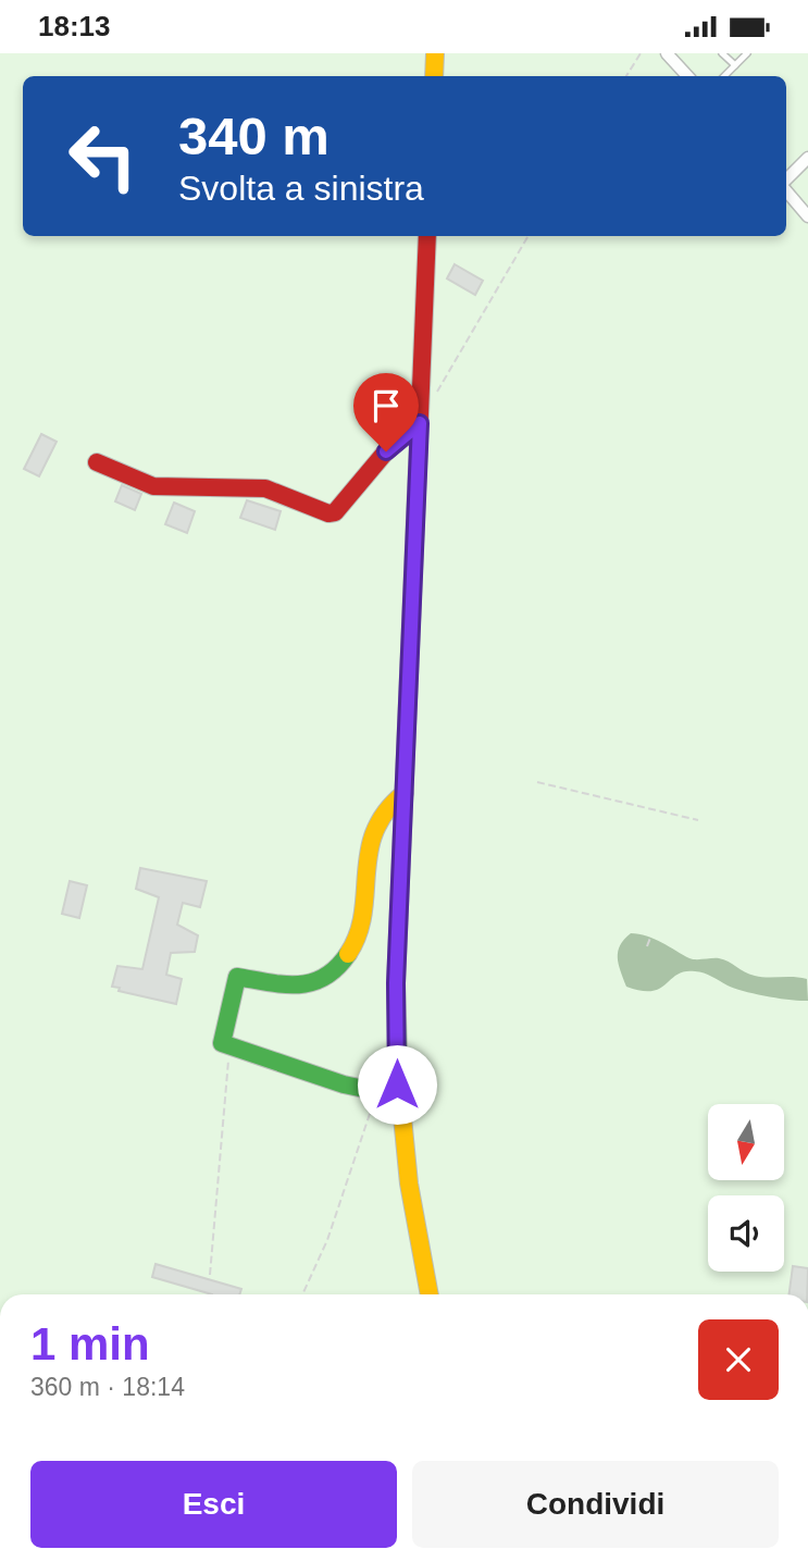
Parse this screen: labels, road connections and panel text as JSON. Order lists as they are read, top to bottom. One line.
{"north":"bottom","page":{"status":"18:13","turn":["340 m","Svolta a sinistra"],"heading":["1 min","360 m · 18:14"],"buttons":["Esci","Condividi"]}}
